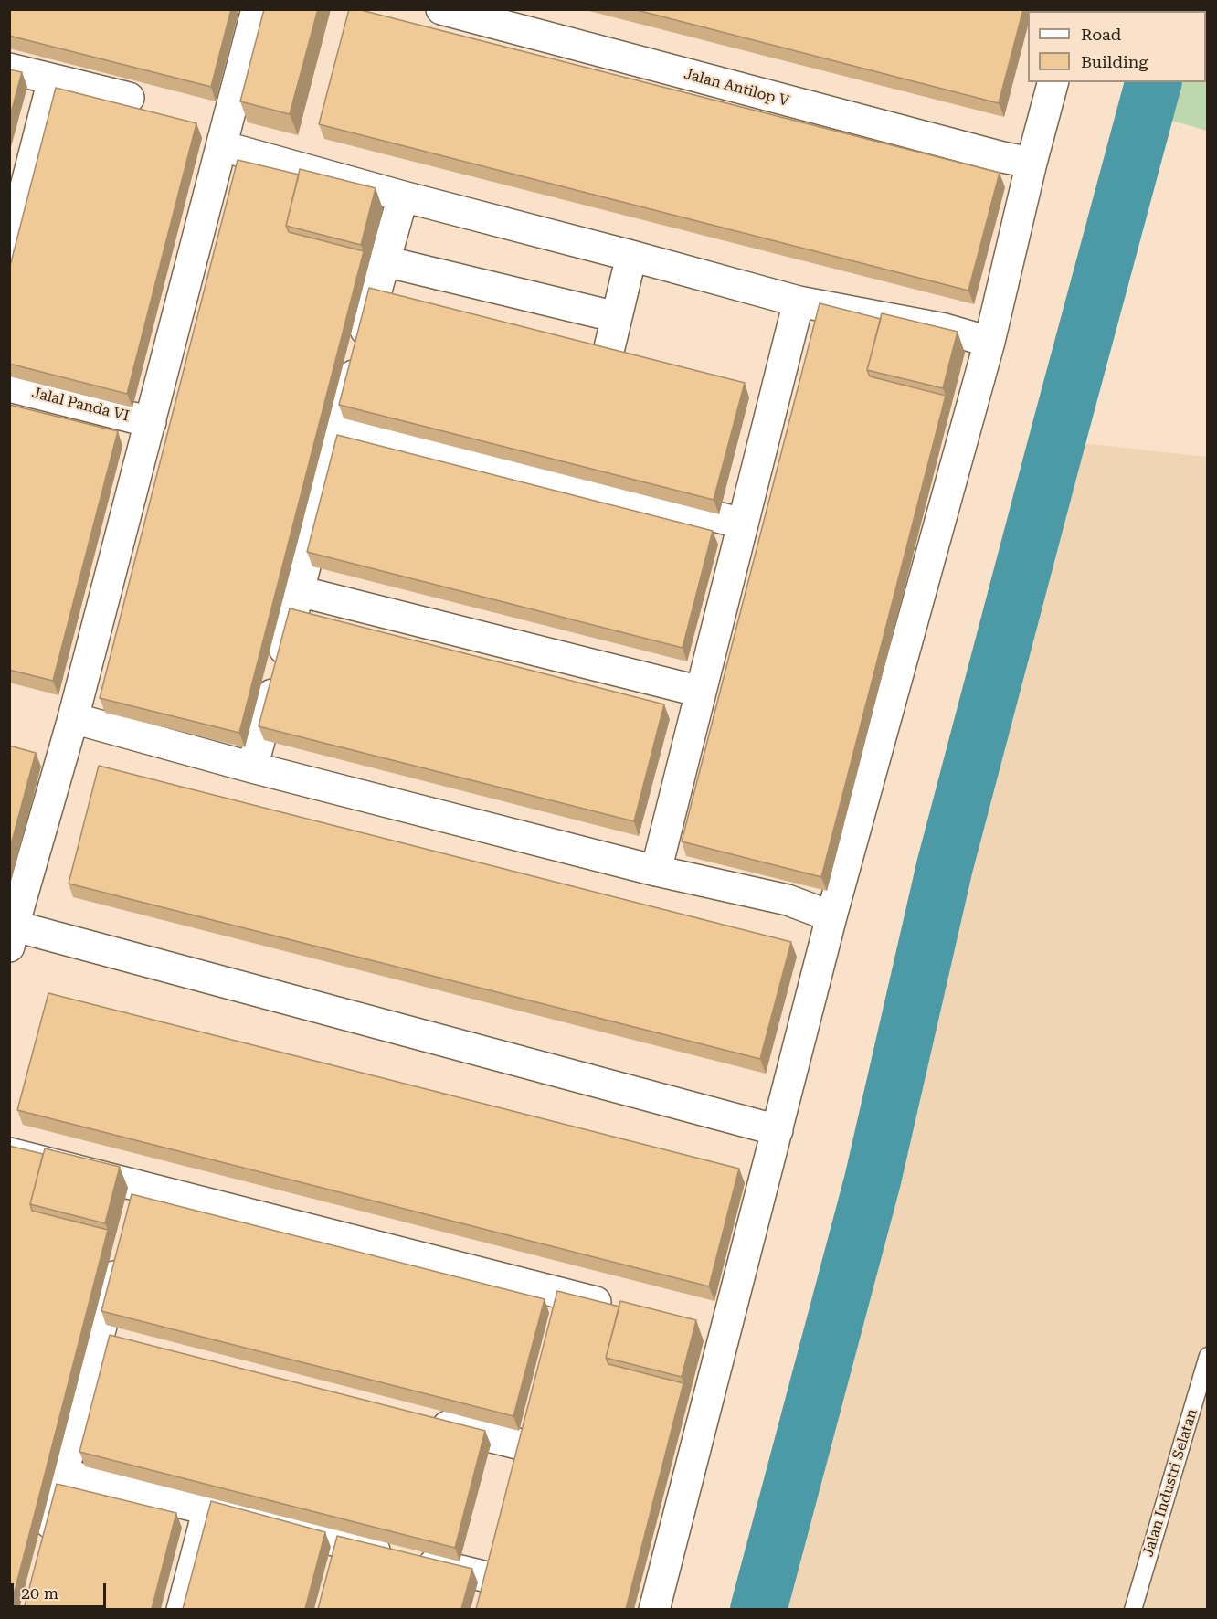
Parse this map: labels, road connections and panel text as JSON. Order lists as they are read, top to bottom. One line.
{"streets":{"street":["Jalan Antilop V","Jalal Panda VI"],"lane":["Jalan Industri Selatan"]},"legend":["Road","Building"],"scale_bar":"20 m"}
